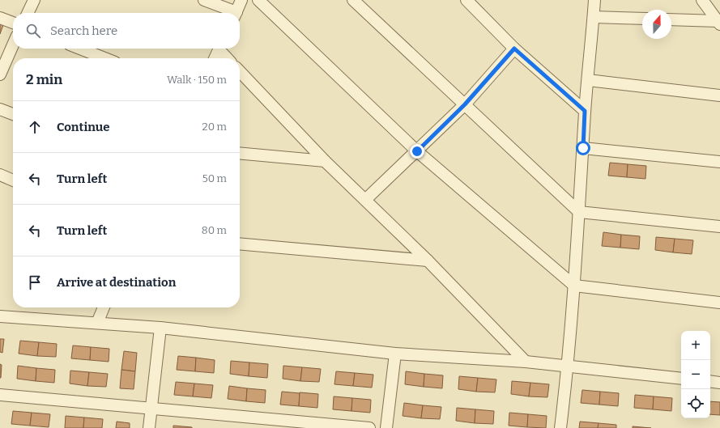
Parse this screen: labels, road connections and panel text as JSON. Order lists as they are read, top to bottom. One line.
{"north":"top","page":{"search":"Search here","heading":["2 min","Walk · 150 m"],"list":[["Continue","20 m"],["Turn left","50 m"],["Turn left","80 m"],"Arrive at destination"],"map_buttons":["+","−"]}}
